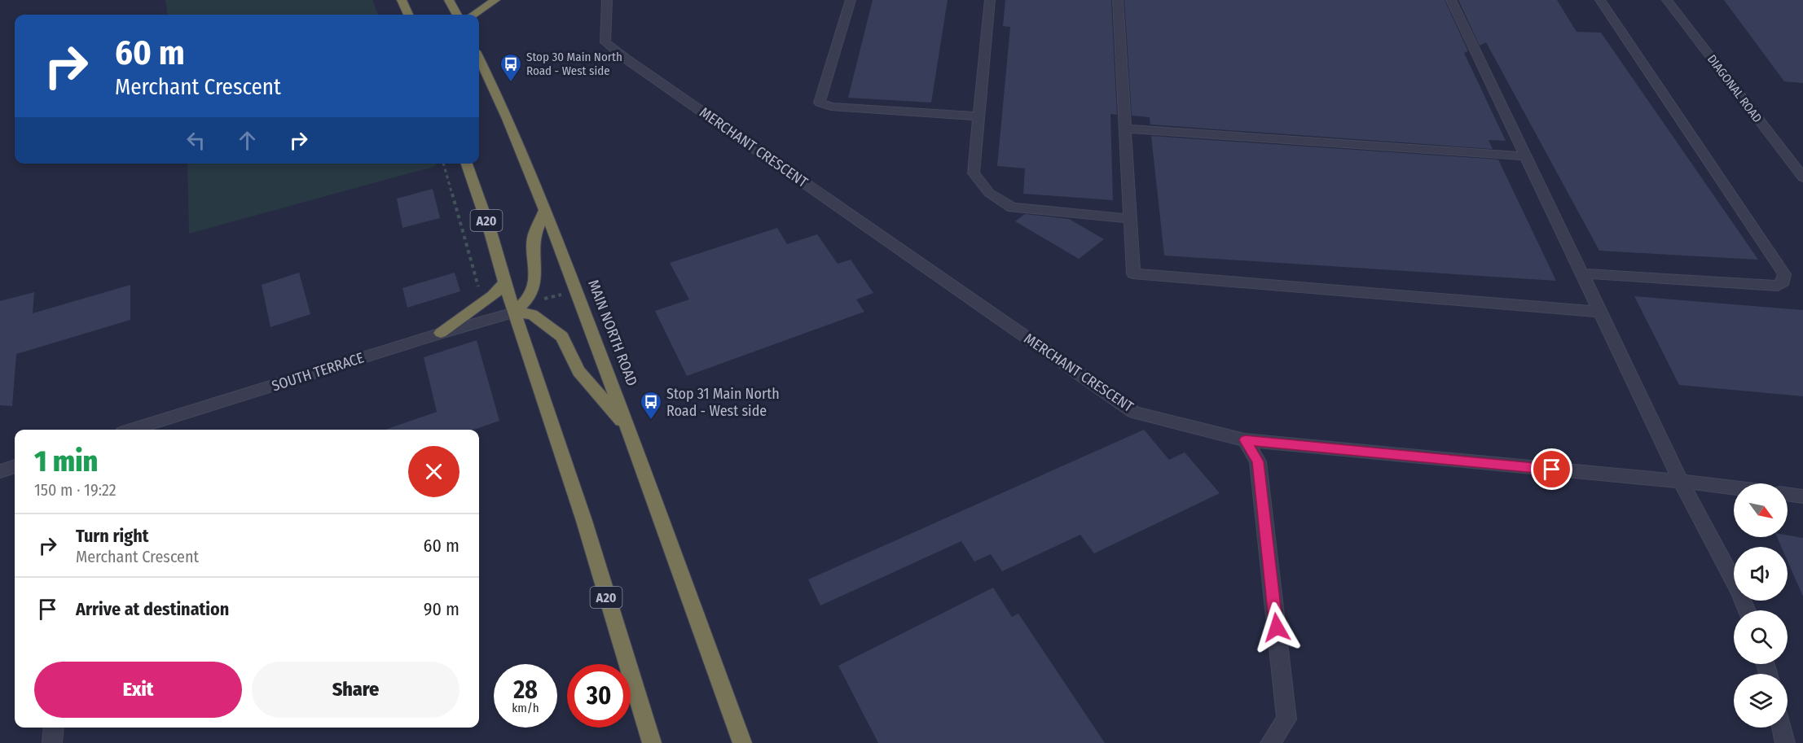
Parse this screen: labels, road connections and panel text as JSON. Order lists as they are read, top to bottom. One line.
{"streets":{"highway":["A20","MAIN NORTH ROAD"],"street":["DIAGONAL ROAD","MERCHANT CRESCENT","SOUTH TERRACE"]},"crossings":[["A20","SOUTH TERRACE"]],"places":{"bus stop":["Stop 30 Main North Road - West side","Stop 31 Main North Road - West side"]},"north":"bottom right","page":{"turn":["60 m","Merchant Crescent"],"heading":["1 min","150 m · 19:22"],"list":[{"name":"Turn right","note":"Merchant Crescent","value":"60 m"},{"name":"Arrive at destination","value":"90 m"}],"buttons":["Exit","Share"],"speed":"28 km/h","limit":"30"}}
